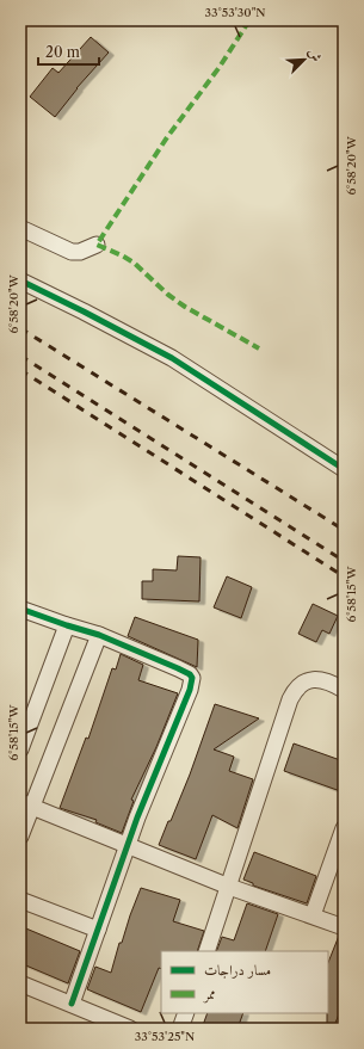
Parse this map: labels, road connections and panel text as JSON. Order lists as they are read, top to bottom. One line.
{"legend":["مسار دراجات","ممر"],"scale_bar":"20 m","north":"top right","coordinates":["33°53'30\"N","6°58'20\"W","6°58'15\"W","33°53'25\"N"]}
